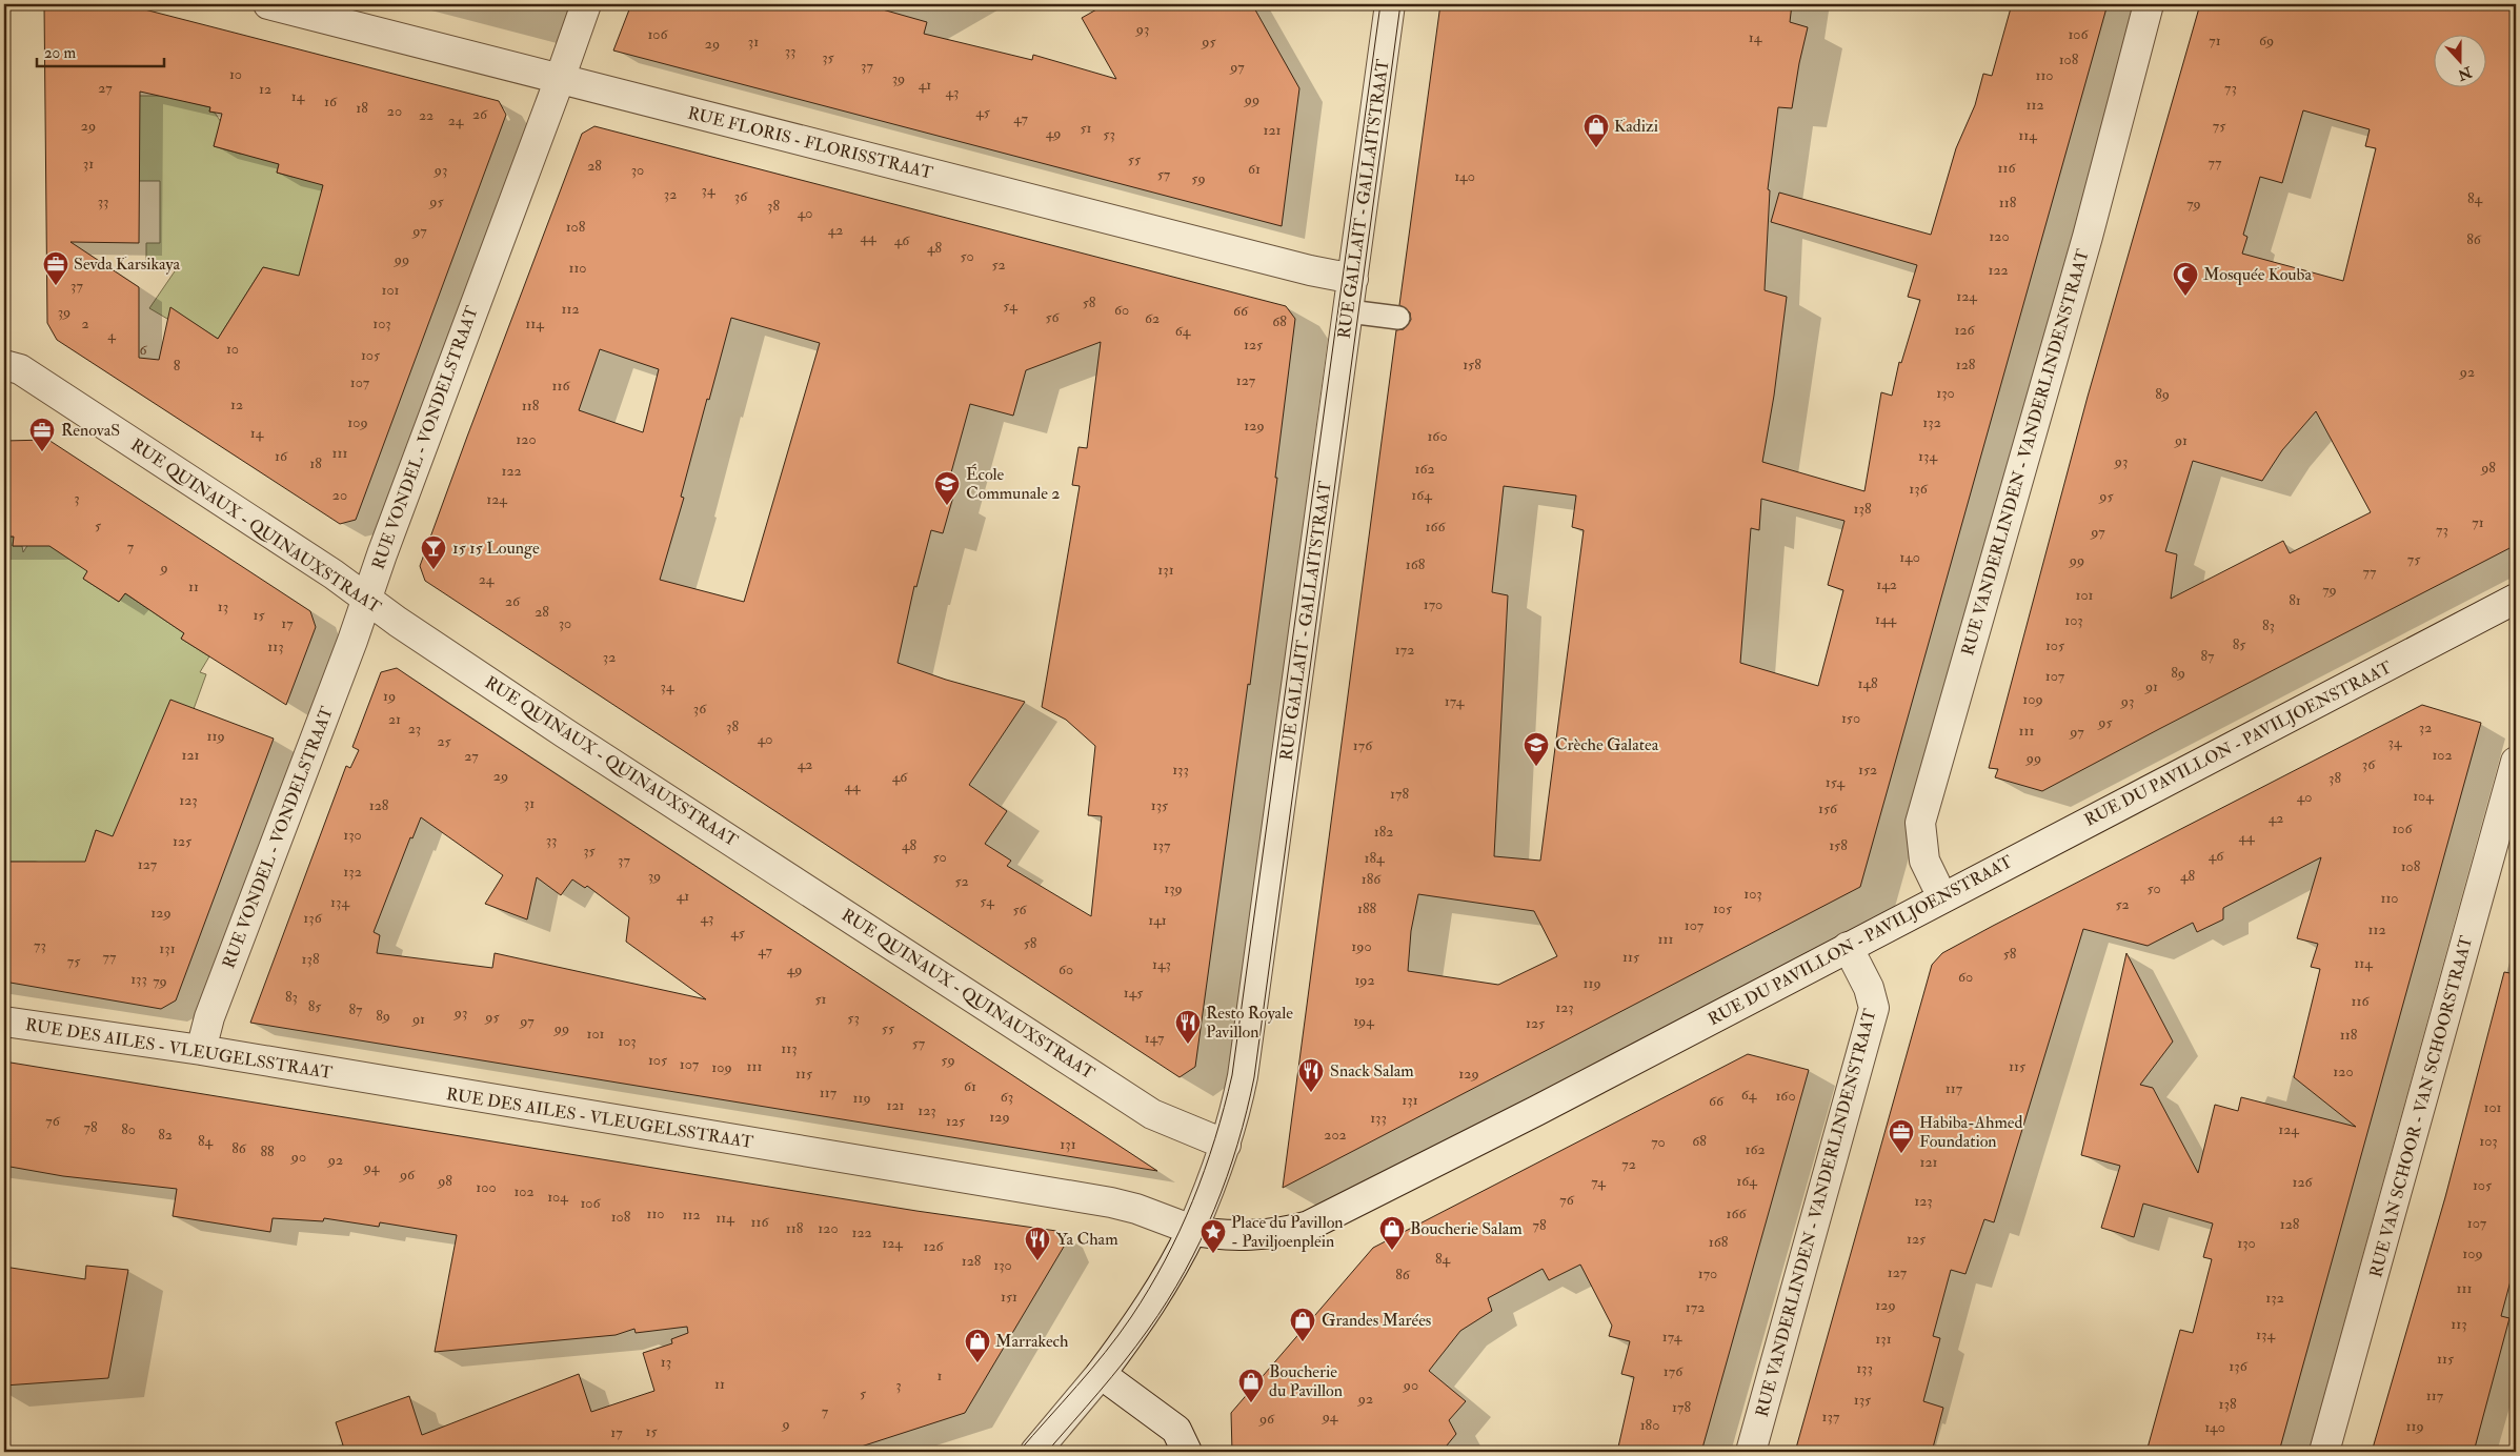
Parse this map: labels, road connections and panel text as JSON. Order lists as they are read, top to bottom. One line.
{"streets":{"street":["RUE FLORIS - FLORISSTRAAT","RUE GALLAIT - GALLAITSTRAAT","RUE VONDEL - VONDELSTRAAT","RUE VANDERLINDEN - VANDERLINDENSTRAAT","RUE QUINAUX - QUINAUXSTRAAT","RUE DU PAVILLON - PAVILJOENSTRAAT","RUE DES AILES - VLEUGELSSTRAAT","RUE VAN SCHOOR - VAN SCHOORSTRAAT"]},"crossings":[["RUE FLORIS - FLORISSTRAAT","RUE GALLAIT - GALLAITSTRAAT"],["RUE FLORIS - FLORISSTRAAT","RUE VONDEL - VONDELSTRAAT"],["RUE GALLAIT - GALLAITSTRAAT","RUE QUINAUX - QUINAUXSTRAAT"],["RUE GALLAIT - GALLAITSTRAAT","RUE DU PAVILLON - PAVILJOENSTRAAT"],["RUE GALLAIT - GALLAITSTRAAT","RUE DES AILES - VLEUGELSSTRAAT"],["RUE VONDEL - VONDELSTRAAT","RUE QUINAUX - QUINAUXSTRAAT"],["RUE VONDEL - VONDELSTRAAT","RUE DES AILES - VLEUGELSSTRAAT"],["RUE VANDERLINDEN - VANDERLINDENSTRAAT","RUE DU PAVILLON - PAVILJOENSTRAAT"],["RUE DU PAVILLON - PAVILJOENSTRAAT","RUE DES AILES - VLEUGELSSTRAAT"]],"places":{"shop":["Kadizi","Boucherie Salam","Grandes Marées","Marrakech","Boucherie du Pavillon"],"office":["Sevda Karsikaya","RenovaS","Habiba-Ahmed Foundation"],"mosque":["Mosquée Kouba"],"school or university":["École Communale 2","Crèche Galatea"],"bar":["15 15 Lounge"],"restaurant":["Resto Royale Pavillon","Snack Salam","Ya Cham"],"place":["Place du Pavillon - Paviljoenplein"]},"house_numbers":["93","106","106","14","71","69","31","95","29","33","35","108","37","97","10","110","39","41","27","73","12","43","14","99","16","112","18","20","45","26","22","47","24","29","75","51","121","49","53","114","55","77","31","28","116","61","93","30","57","140","59","34","32","36","84","33","95","118","79","38","40","108","42","97","120","44","86","46","48","50","99","52","110","122","37","101","124","58","54","112","60","66","39","56","62","68","2","103","114","126","64","4","125","10","6","105","158","128","8","92","127","107","116","130","89","12","118","109","132","129","14","160","120","91","111","16","134","93","18","98","162","122","136","20","164","95","3","124","138","71","5","166","73","97","7","140","75","99","168","9","131","77","24","142","11","79","101","81","26","170","13","28","15","144","103","17","30","83","85","105","113","172","87","32","89","107","148","34","91","19","109","174","93","36","150","21","95","38","32","23","111","97","119","40","25","34","176","121","102","27","99","42","36","133","152","29","46","38","154","44","178","104","40","123","31","128","135","156","42","106","182","130","44","33","125","48","137","158","35","46","50","184","37","127","108","132","39","48","186","52","139","50","103","41","110","54","134","52","188","105","56","129","136","43","141","107","112","45","111","58","73","190","131","47","58","77","115","138","75","114","143","49","60","60","133","192","79","119","145","83","51","116","85","123","87","93","89","95","53","91","97","194","125","99","55","101","118","147","103","57","113","105","59","107","111","115","109","120","115","129","61","117","117","64","160","63","119","131","66","121","101","123","129","133","76","125","78","80","124","82","202","84","68","103","70","131","86","162","88","90","92","121","72","94","96","98","164","74","126","105","100","102","104","76","123","106","110","166","112","108","114","116","107","128","78","118","120","122","125","168","124","130","126","109","84","128","130","127","170","86","111","151","132","129","172","113","134","174","131","115","13","136","133","176","1","11","3","90","5","117","92","135","138","178","7","94","137","96","9","180","119","140","15","17"],"scale_bar":"20 m","north":"bottom"}
